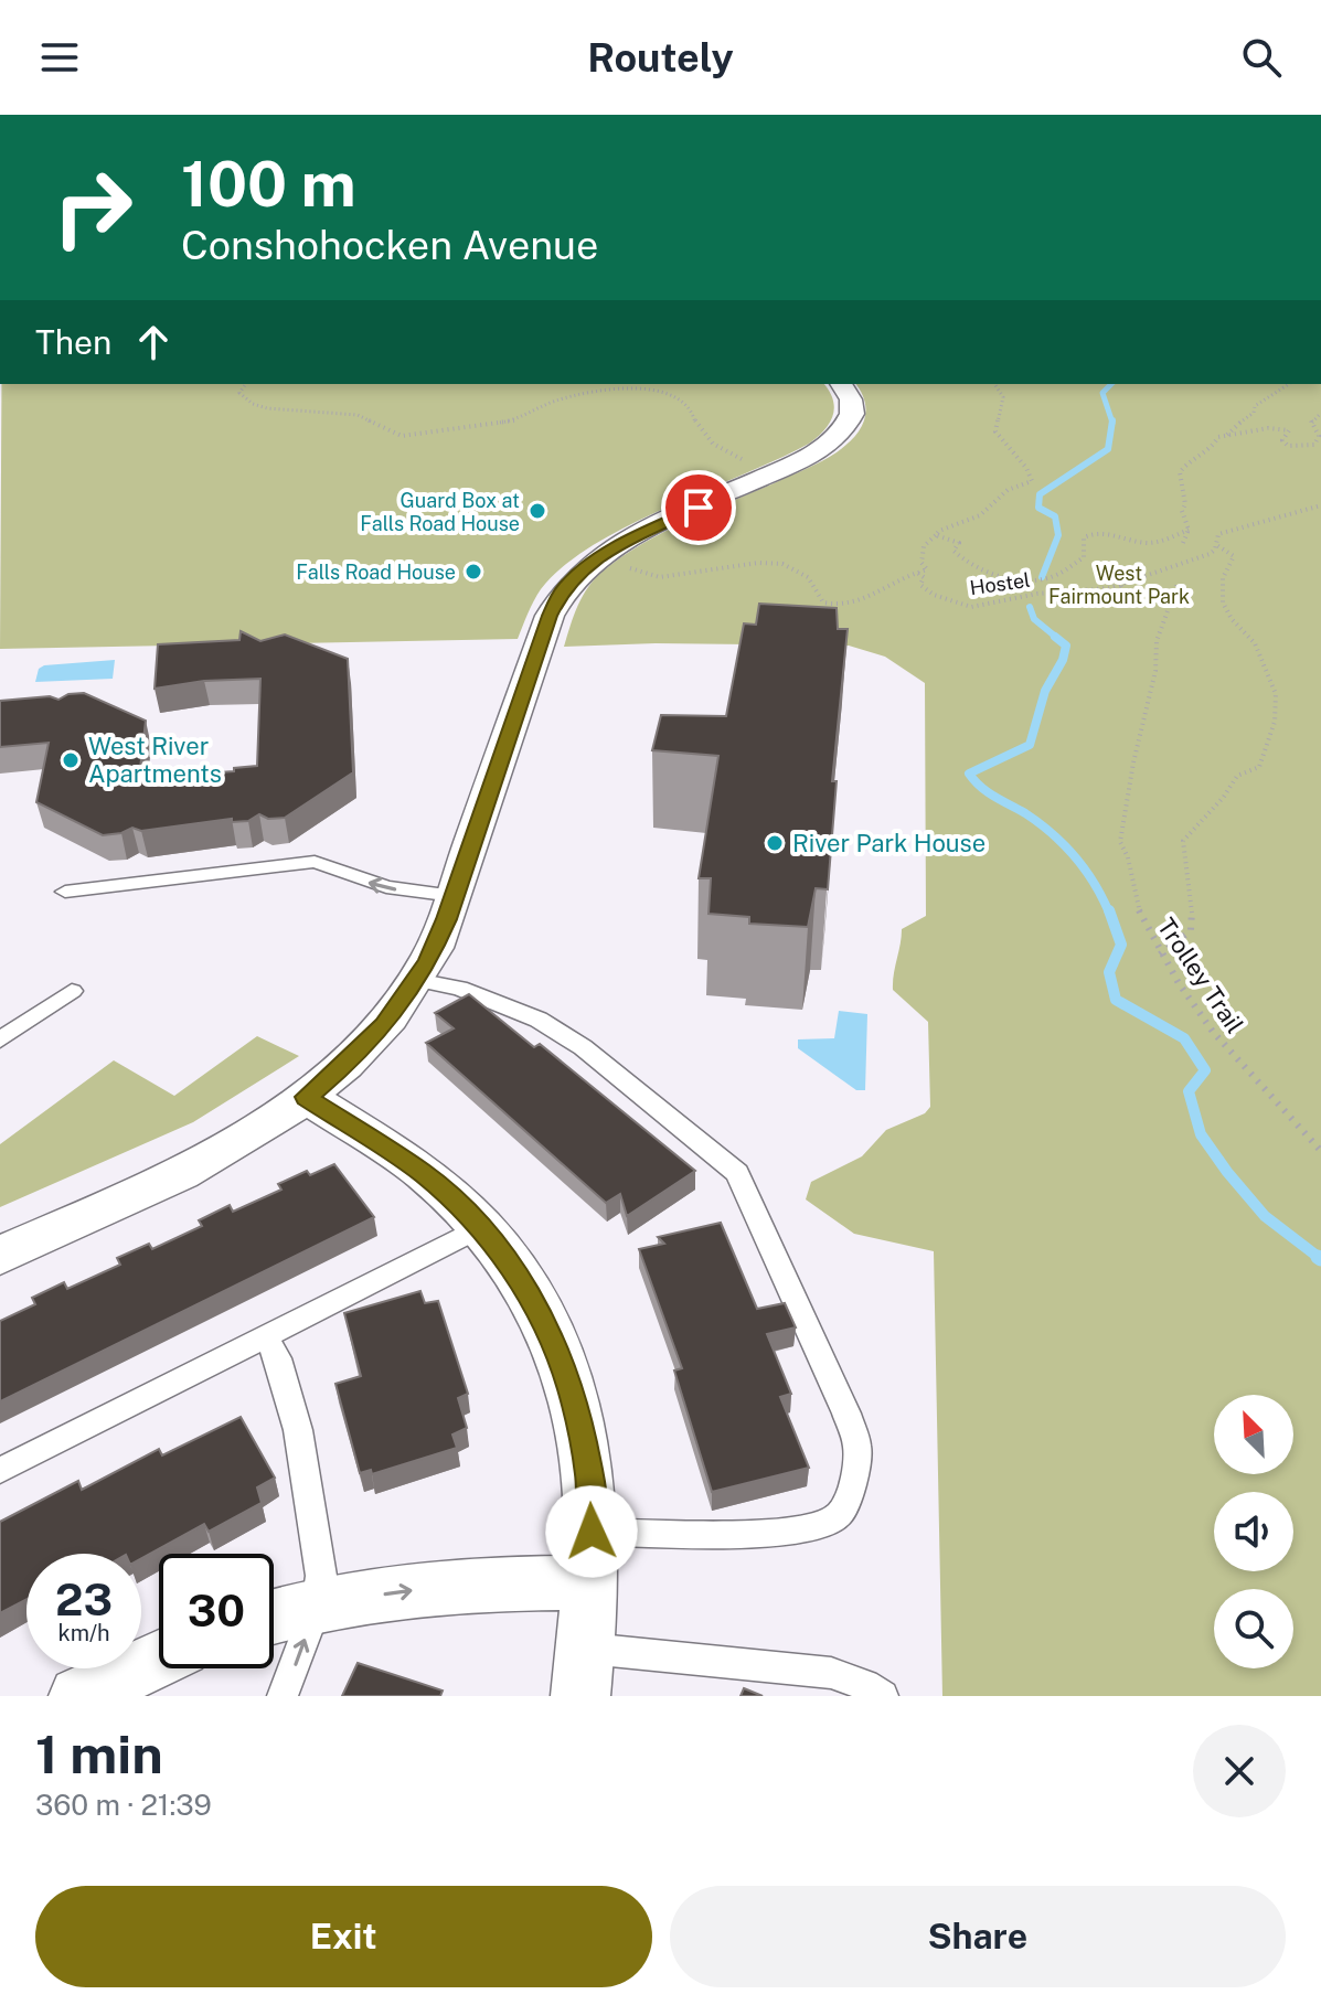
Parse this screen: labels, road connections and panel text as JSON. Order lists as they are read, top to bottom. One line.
{"streets":{"path":["Hostel","Trolley Trail"]},"parks":["West Fairmount Park"],"places":["Guard Box at Falls Road House","Falls Road House","West River Apartments","River Park House"],"north":"top left","page":{"header":"Routely","turn":["100 m","Conshohocken Avenue"],"then":"Then","speed":"23 km/h","limit":"30","heading":["1 min","360 m · 21:39"],"buttons":["Exit","Share"]}}
